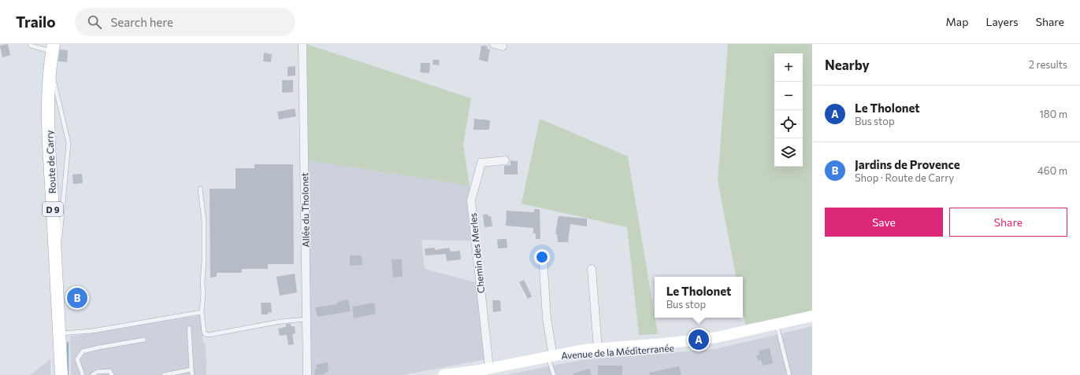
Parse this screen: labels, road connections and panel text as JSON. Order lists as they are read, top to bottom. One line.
{"streets":{"main road":["Route de Carry","D 9","Avenue de la Méditerranée"],"street":["Allée du Tholonet","Chemin des Merles"]},"crossings":[["Chemin des Merles","Avenue de la Méditerranée"]],"page":{"header":"Trailo","search":"Search here","nav":["Map","Layers","Share"],"heading":["Nearby","2 results"],"map_buttons":["+","−"],"list":[{"mark":"A","name":"Le Tholonet","note":"Bus stop","value":"180 m"},{"mark":"B","name":"Jardins de Provence","note":"Shop · Route de Carry","value":"460 m"}],"buttons":["Save","Share"],"popup":["Le Tholonet","Bus stop"],"pins":["B","A"]}}
